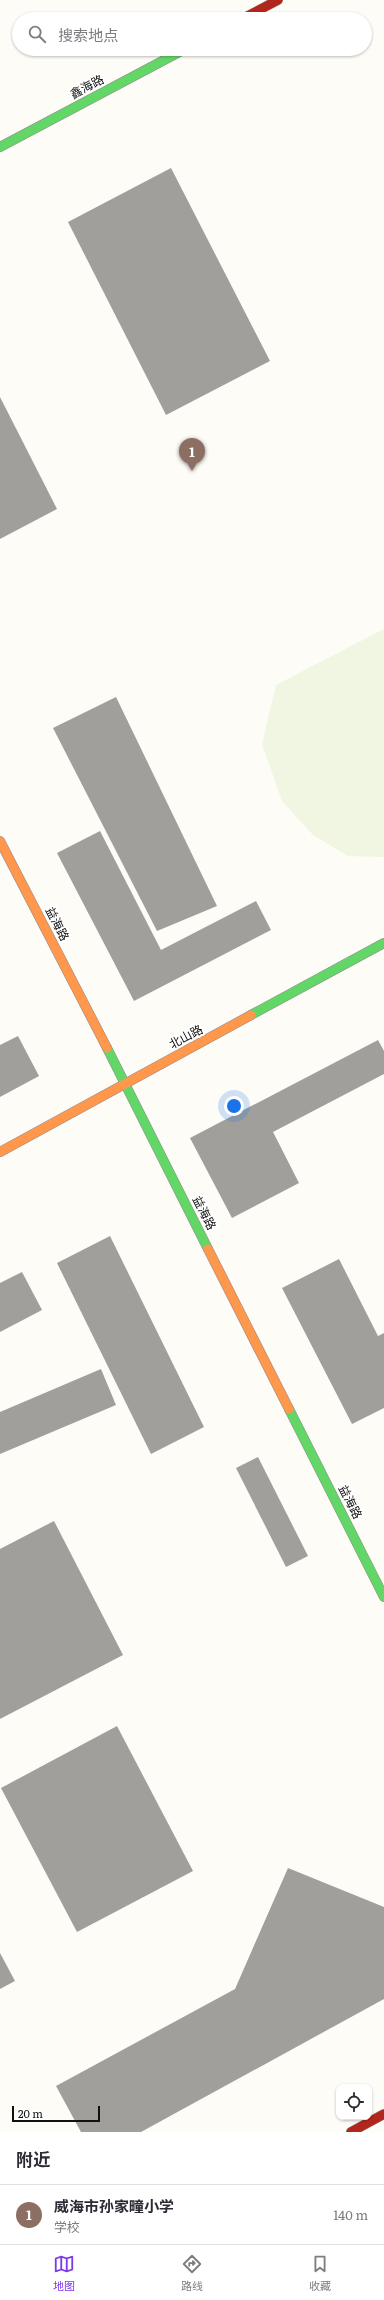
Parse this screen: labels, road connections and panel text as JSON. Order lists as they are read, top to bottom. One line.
{"streets":{"main road":["鑫海路","益海路","北山路"]},"crossings":[["益海路","北山路"]],"scale_bar":"20 m","page":{"search":"搜索地点","pins":"1","scale":"20 m","heading":"附近","list":[{"mark":"1","name":"威海市孙家疃小学","note":"学校","value":"140 m"}],"nav":["地图","路线","收藏"]}}
